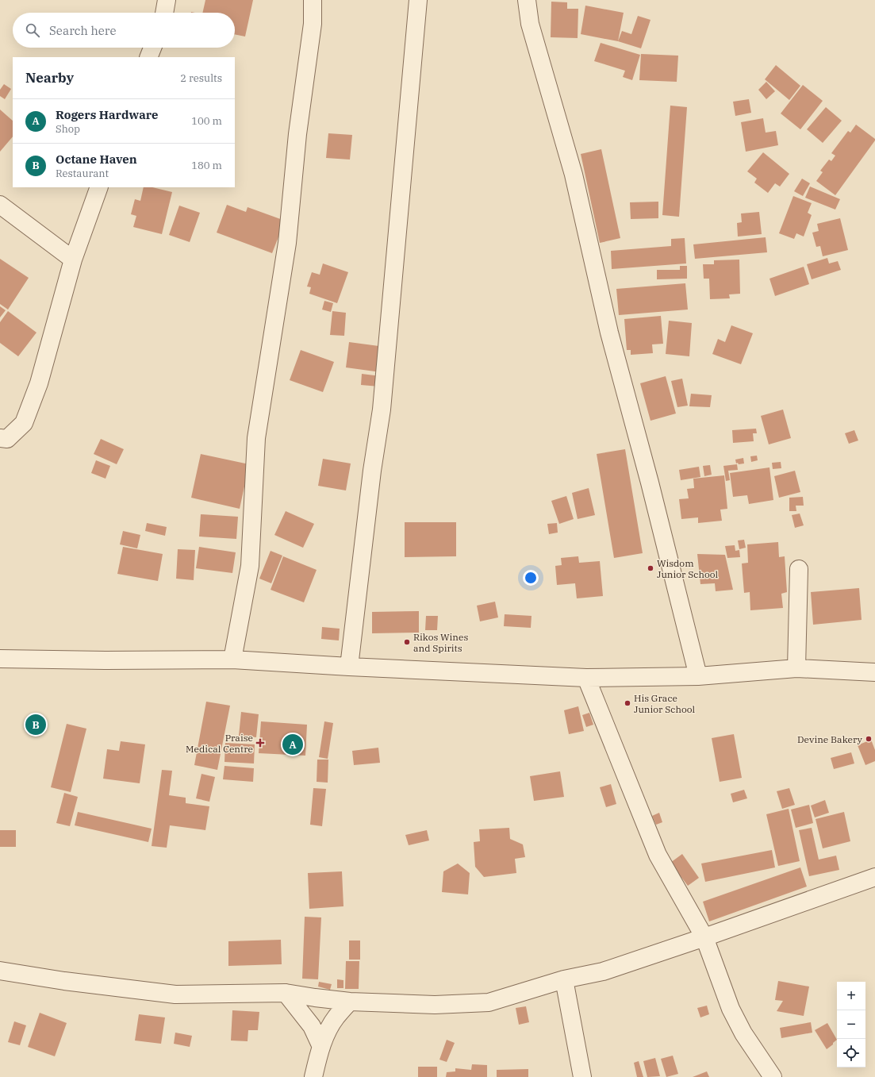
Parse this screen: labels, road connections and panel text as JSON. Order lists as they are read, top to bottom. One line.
{"places":{"other":["Wisdom Junior School","Rikos Wines and Spirits","His Grace Junior School","Devine Bakery"],"health":["Praise Medical Centre"]},"page":{"search":"Search here","heading":["Nearby","2 results"],"list":[{"mark":"A","name":"Rogers Hardware","note":"Shop","value":"100 m"},{"mark":"B","name":"Octane Haven","note":"Restaurant","value":"180 m"}],"pins":["B","A"],"map_buttons":["+","−"]}}
